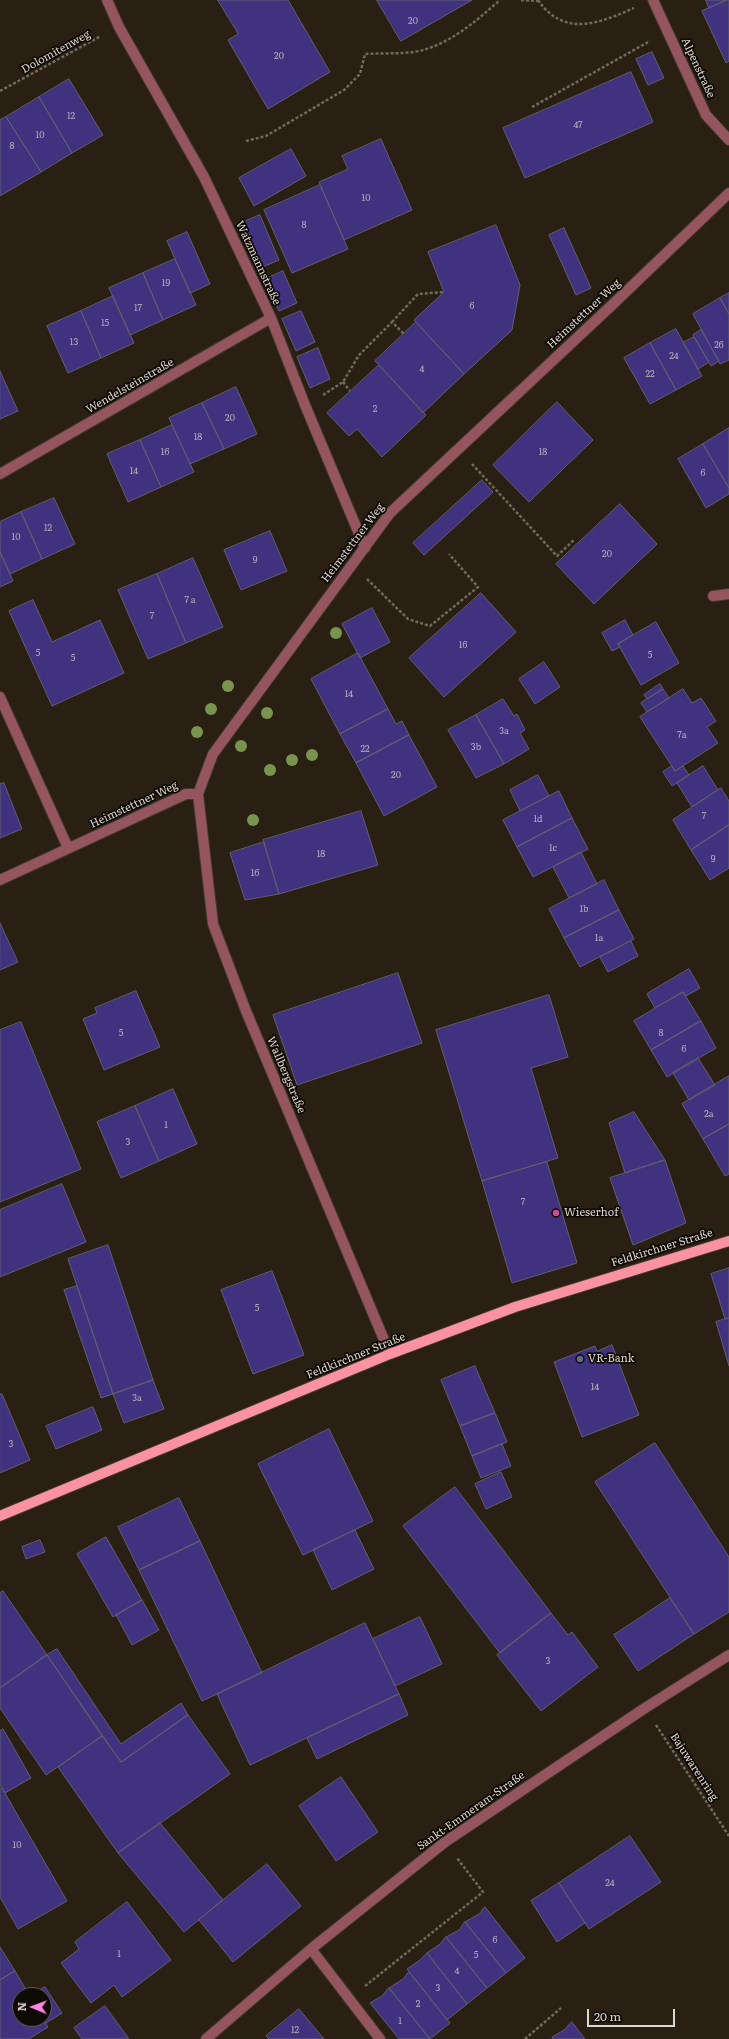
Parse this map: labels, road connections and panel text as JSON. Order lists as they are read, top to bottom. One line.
{"streets":{"main road":["Feldkirchner Straße"],"street":["Alpenstraße","Watzmannstraße","Heimstettner Weg","Wendelsteinstraße","Wallbergstraße","Sankt-Emmeram-Straße"],"path":["Dolomitenweg","Bajuwarenring"]},"crossings":[["Dolomitenweg","Watzmannstraße"],["Watzmannstraße","Heimstettner Weg"],["Watzmannstraße","Wendelsteinstraße"],["Heimstettner Weg","Wallbergstraße"],["Wallbergstraße","Feldkirchner Straße"],["Bajuwarenring","Sankt-Emmeram-Straße"]],"places":["Wieserhof","VR-Bank"],"house_numbers":["20","20","12","47","10","8","10","8","19","6","17","15","13","26","24","4","22","2","20","18","16","18","14","6","12","10","20","9","7 a","7","16","5","5","5","14","3a","7a","3b","22","20","7","1d","1c","18","9","16","1b","1a","5","8","6","2a","1","3","7","5","14","3a","3","3","10","24","6","1","5","4","3","2","1","12"],"scale_bar":"20 m","north":"left"}
